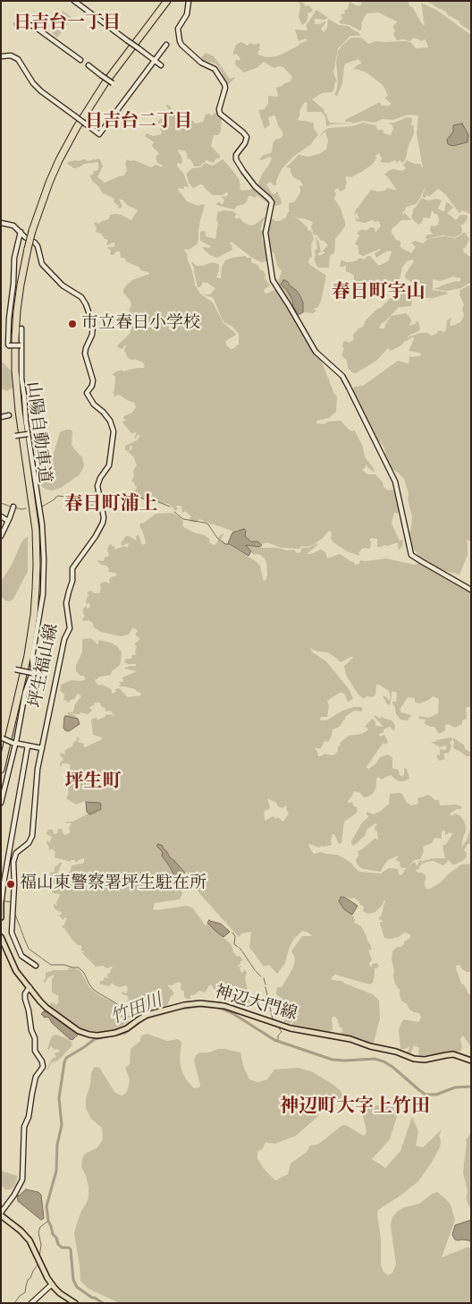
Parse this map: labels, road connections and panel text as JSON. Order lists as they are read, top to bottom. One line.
{"streets":{"highway":["山陽自動車道"],"main road":["神辺大門線"],"street":["坪生福山線"]},"districts":["日吉台一丁目","日吉台二丁目","春日町宇山","春日町浦上","坪生町","神辺町大字上竹田"],"water":["竹田川"],"places":["市立春日小学校","福山東警察署坪生駐在所"]}
